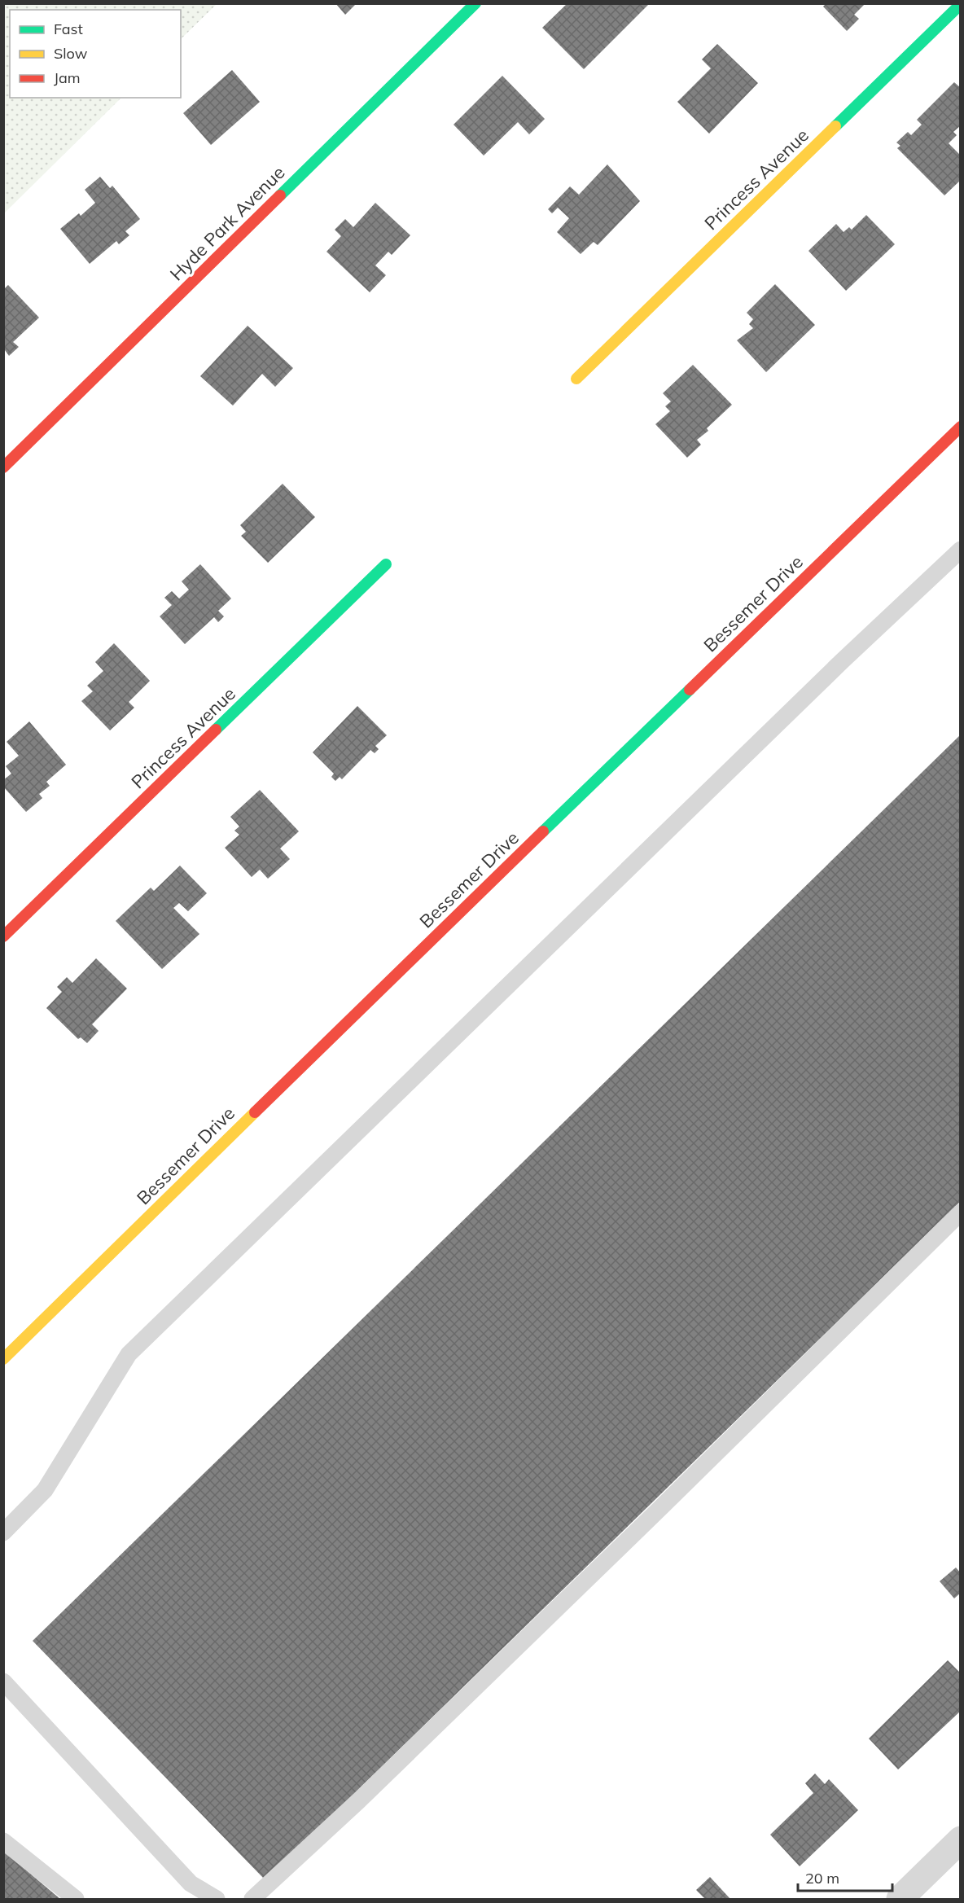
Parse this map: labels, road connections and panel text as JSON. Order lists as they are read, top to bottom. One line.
{"streets":{"street":["Princess Avenue","Hyde Park Avenue","Bessemer Drive"]},"legend":["Fast","Slow","Jam"],"scale_bar":"20 m"}
